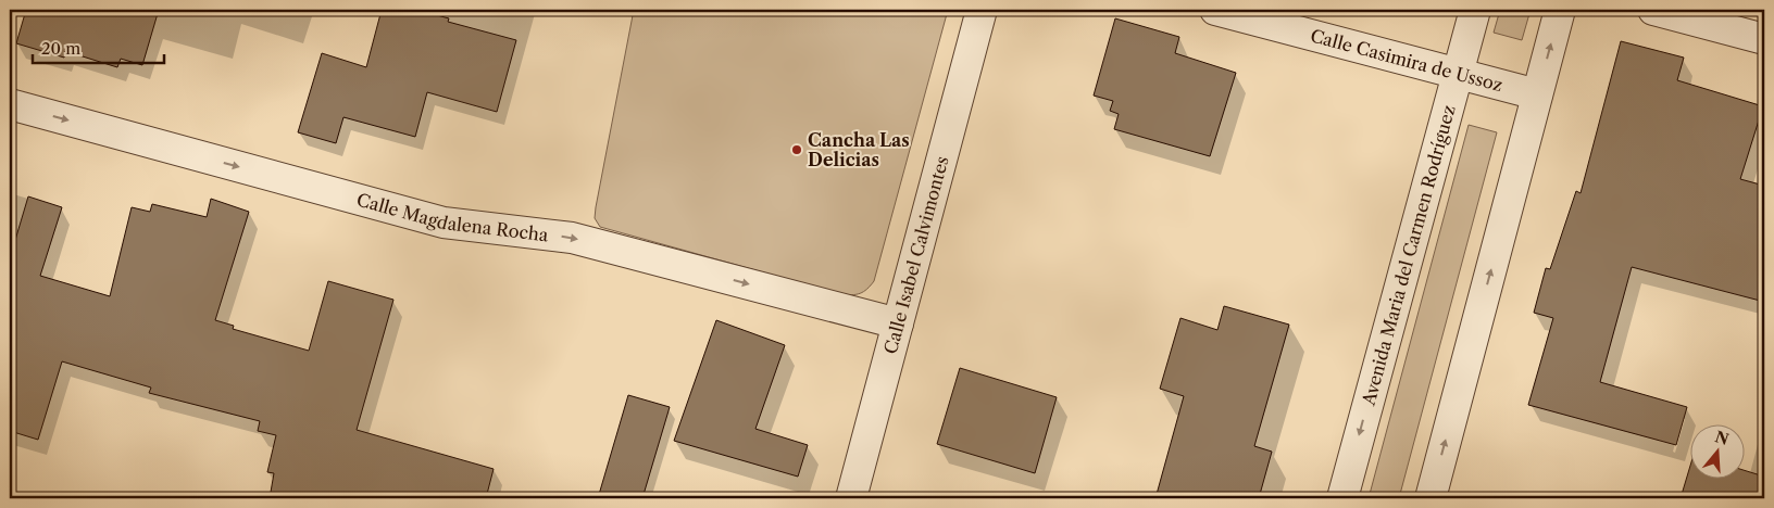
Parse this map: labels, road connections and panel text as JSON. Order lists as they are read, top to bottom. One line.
{"streets":{"street":["Calle Casimira de Ussoz","Calle Magdalena Rocha","Calle Isabel Calvimontes","Avenida Maria del Carmen Rodríguez"]},"crossings":[["Calle Casimira de Ussoz","Avenida Maria del Carmen Rodríguez"],["Calle Magdalena Rocha","Calle Isabel Calvimontes"]],"one_way":["Calle Magdalena Rocha"],"places":["Cancha Las Delicias"],"scale_bar":"20 m","north":"top"}
